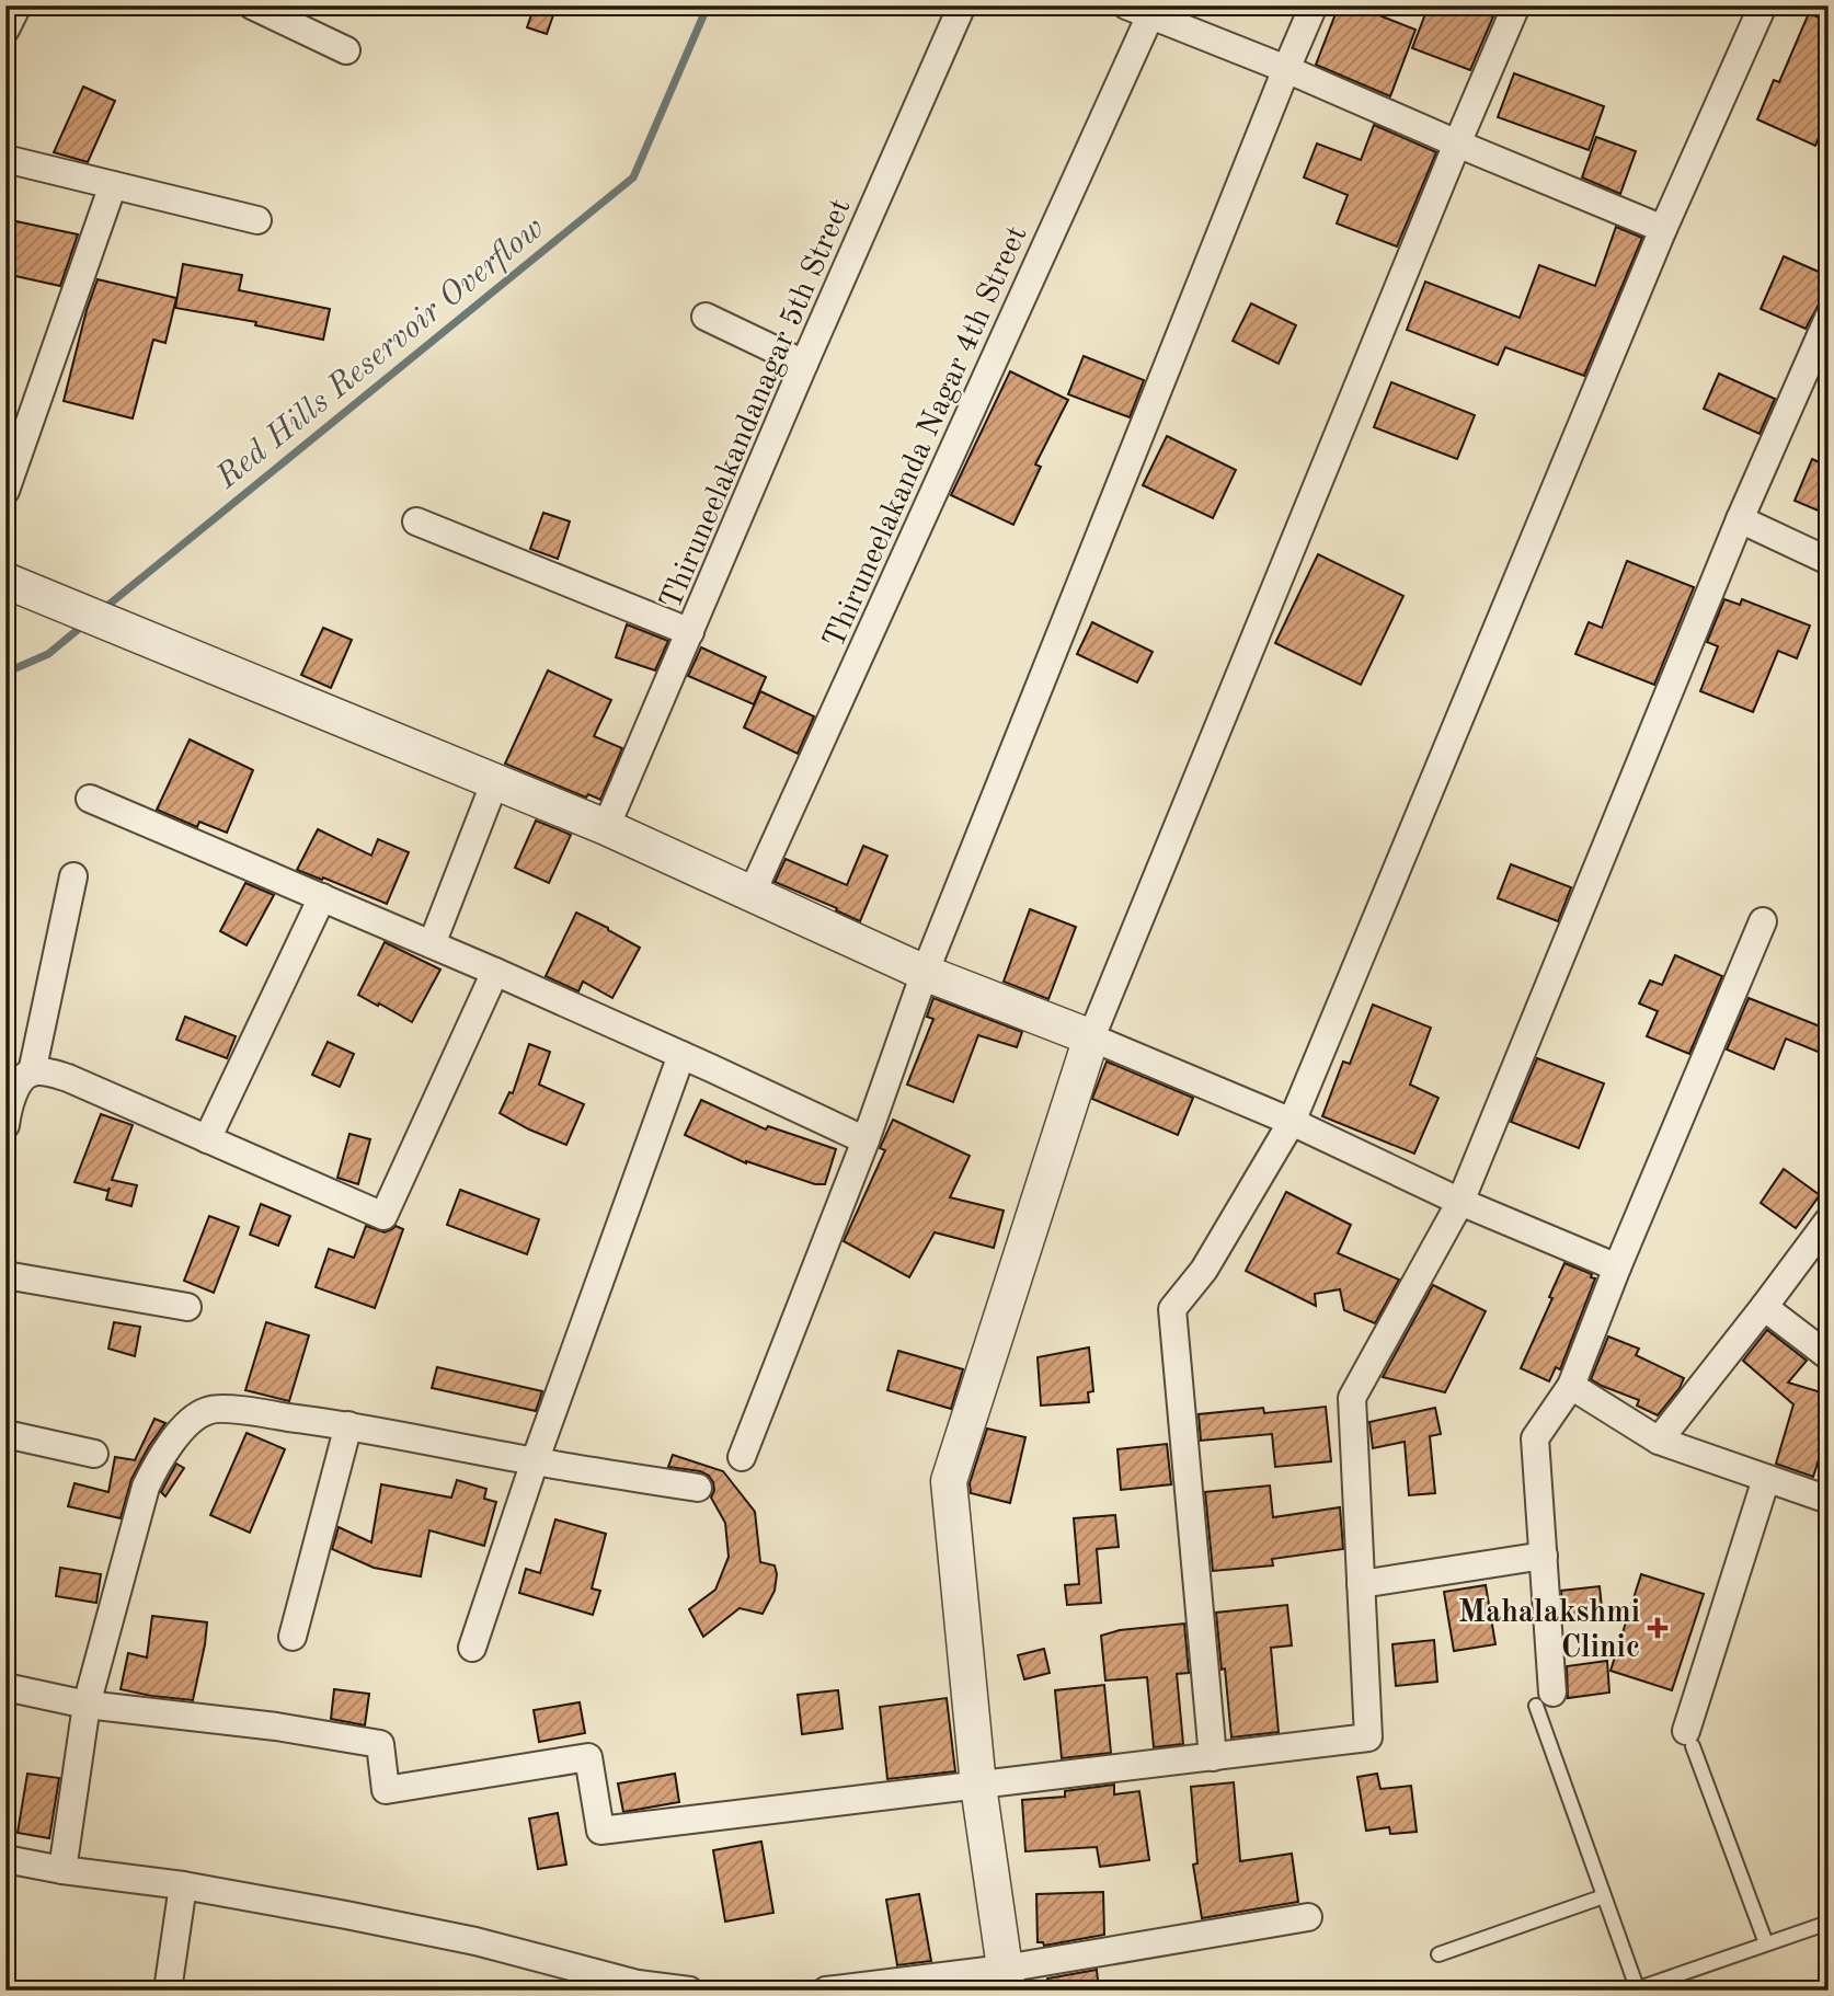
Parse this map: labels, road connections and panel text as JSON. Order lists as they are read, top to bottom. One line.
{"streets":{"street":["Thiruneelakandanagar 5th Street","Thiruneelakanda Nagar 4th Street"]},"water":["Red Hills Reservoir Overflow"],"places":{"health":["Mahalakshmi Clinic"]}}
